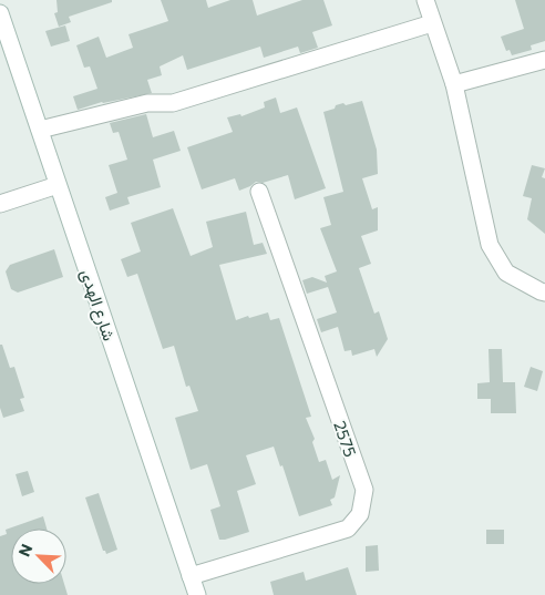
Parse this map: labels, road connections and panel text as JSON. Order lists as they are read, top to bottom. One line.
{"streets":{"street":["شارع الهدى","2575"]},"crossings":[["شارع الهدى","2575"]],"north":"top left"}
